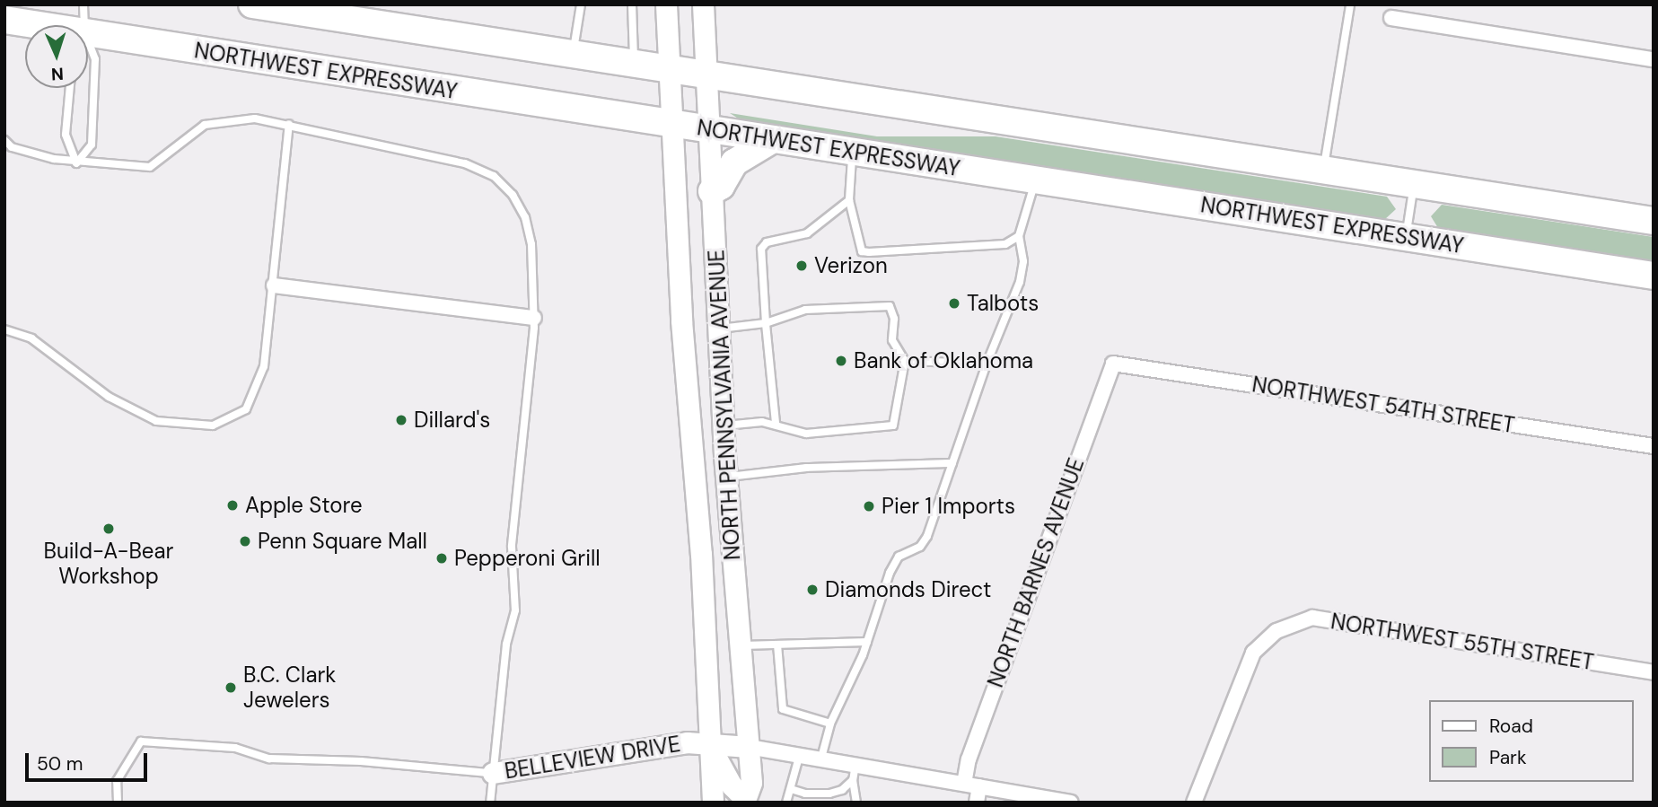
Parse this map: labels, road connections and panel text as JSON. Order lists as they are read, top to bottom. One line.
{"streets":{"highway":["NORTHWEST EXPRESSWAY"],"main road":["NORTH PENNSYLVANIA AVENUE","BELLEVIEW DRIVE"],"street":["NORTHWEST 54TH STREET","NORTH BARNES AVENUE","NORTHWEST 55TH STREET"]},"crossings":[["NORTHWEST EXPRESSWAY","NORTH PENNSYLVANIA AVENUE"],["NORTH PENNSYLVANIA AVENUE","BELLEVIEW DRIVE"],["NORTHWEST 54TH STREET","NORTH BARNES AVENUE"],["NORTH BARNES AVENUE","BELLEVIEW DRIVE"]],"places":["Verizon","Talbots","Bank of Oklahoma","Dillard's","Apple Store","Pier 1 Imports","Build-A-Bear Workshop","Penn Square Mall","Pepperoni Grill","Diamonds Direct","B.C. Clark Jewelers"],"legend":["Road","Park"],"scale_bar":"50 m","north":"bottom"}
